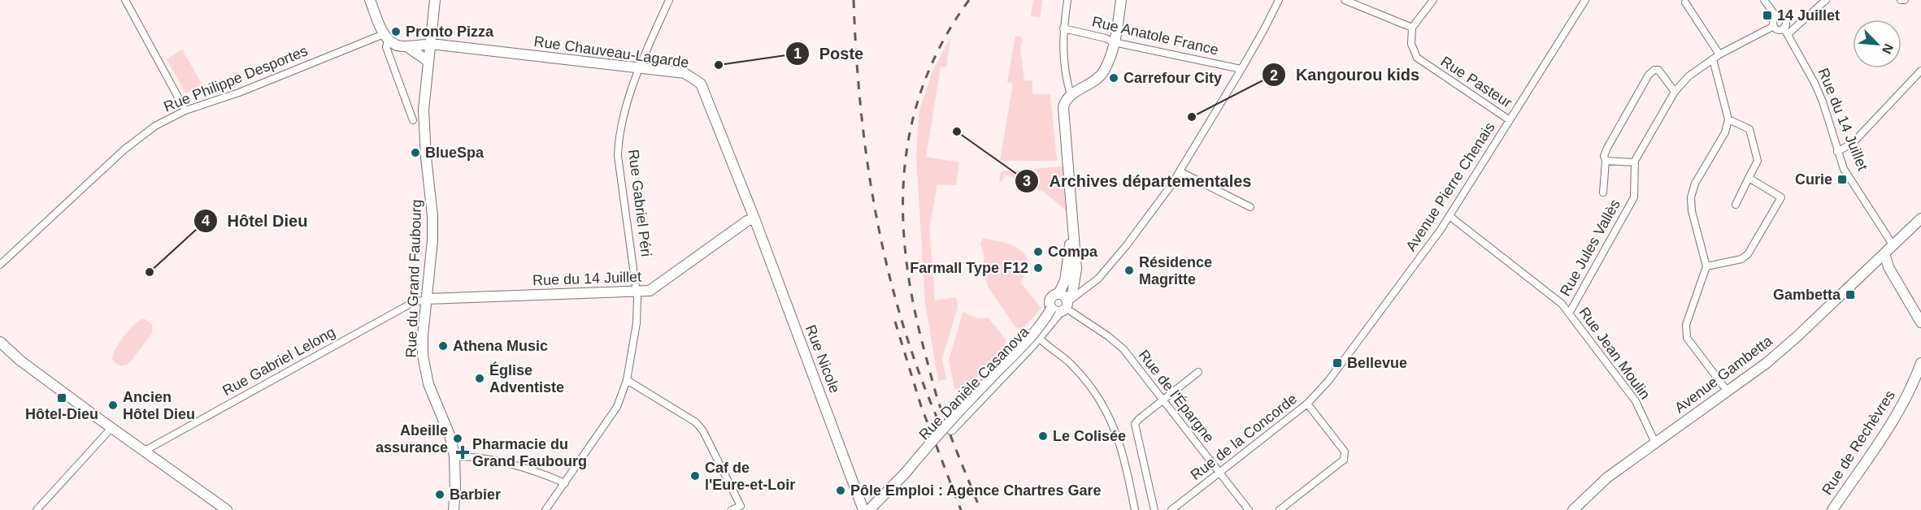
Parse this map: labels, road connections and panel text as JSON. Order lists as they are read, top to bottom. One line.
{"streets":{"main road":["Rue Chauveau-Lagarde","Rue du 14 Juillet","Rue du Grand Faubourg","Rue Nicole","Avenue Gambetta","Rue Danièle Casanova","Rue de Rechèvres"],"street":["Rue Anatole France","Rue Philippe Desportes","Rue Pasteur","Avenue Pierre Chenais","Rue Gabriel Péri","Rue Jules Vallès","Rue Jean Moulin","Rue Gabriel Lelong","Rue de l'Épargne","Rue de la Concorde"]},"crossings":[["Rue Chauveau-Lagarde","Rue du 14 Juillet"],["Rue Chauveau-Lagarde","Rue Gabriel Péri"],["Rue Chauveau-Lagarde","Rue du Grand Faubourg"],["Rue Chauveau-Lagarde","Rue Nicole"],["Rue Pasteur","Avenue Pierre Chenais"],["Rue du 14 Juillet","Rue Gabriel Péri"],["Rue du 14 Juillet","Rue du Grand Faubourg"],["Rue du 14 Juillet","Rue Nicole"],["Rue du 14 Juillet","Rue Gabriel Lelong"],["Rue du 14 Juillet","Avenue Gambetta"],["Avenue Pierre Chenais","Rue Jean Moulin"],["Avenue Pierre Chenais","Rue de la Concorde"],["Rue Jules Vallès","Rue Jean Moulin"],["Rue du Grand Faubourg","Rue Gabriel Lelong"],["Rue Jean Moulin","Avenue Gambetta"],["Rue Danièle Casanova","Rue de l'Épargne"],["Rue de l'Épargne","Rue de la Concorde"]],"places":{"transit":["14 Juillet","Curie","Gambetta","Bellevue","Hôtel-Dieu"],"other":["Pronto Pizza","Poste","Carrefour City","Kangourou kids","Archives départementales","BlueSpa","Compa","Farmall Type F12","Résidence Magritte","Hôtel Dieu","Athena Music","Église Adventiste","Ancien Hôtel Dieu","Le Colisée","Abeille assurance","Caf de l'Eure-et-Loir","Pôle Emploi : Agence Chartres Gare","Barbier"],"health":["Pharmacie du Grand Faubourg"]},"north":"bottom right"}
